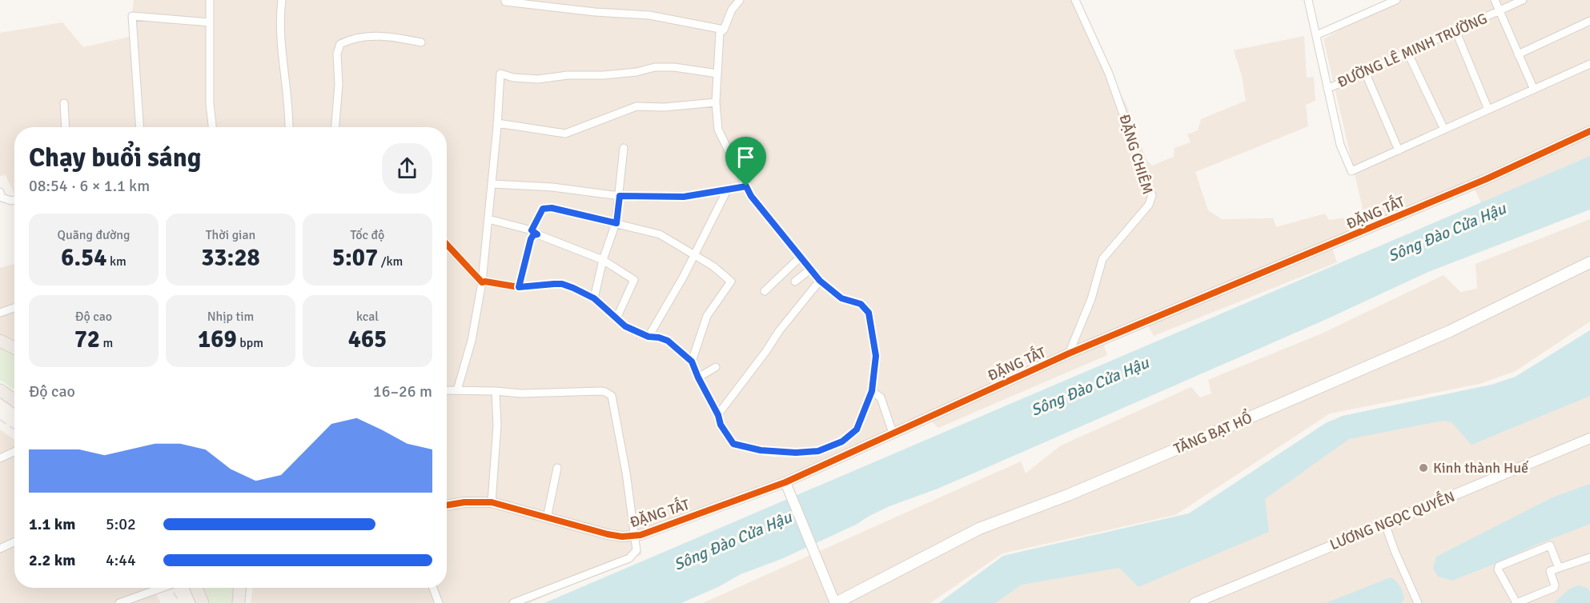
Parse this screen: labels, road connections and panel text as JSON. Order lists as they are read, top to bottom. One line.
{"streets":{"main road":["TĂNG BẠT HỔ"],"street":["ĐƯỜNG LÊ MINH TRƯỜNG","ĐẶNG CHIÊM","ĐẶNG TẤT","LƯƠNG NGỌC QUYẾN"]},"crossings":[["ĐẶNG CHIÊM","ĐẶNG TẤT"]],"water":["Sông Đào Cửa Hậu"],"places":["Kinh thành Huế"],"page":{"heading":["Chạy buổi sáng","08:54 · 6 × 1.1 km"],"stats":[["Quãng đường","6.54 km"],["Thời gian","33:28"],["Tốc độ","5:07 /km"],["Độ cao","72 m"],["Nhịp tim","169 bpm"],["kcal","465"]],"chart":["Độ cao","16–26 m"],"list":[{"name":"1.1 km","note":"5:02"},{"name":"2.2 km","note":"4:44"}]}}
